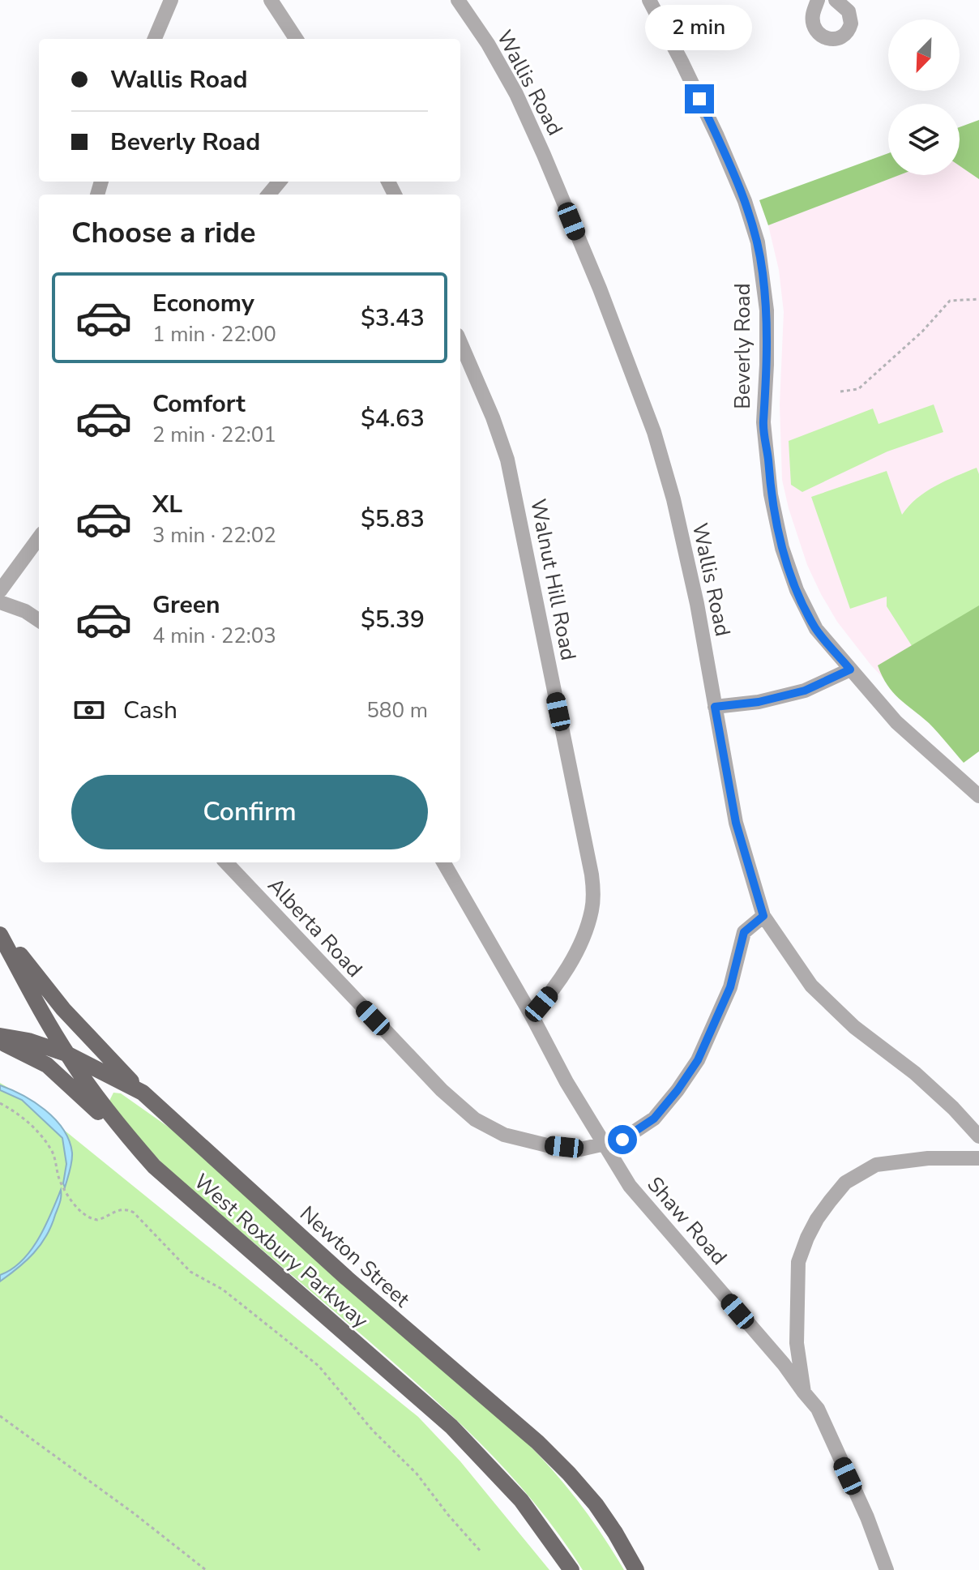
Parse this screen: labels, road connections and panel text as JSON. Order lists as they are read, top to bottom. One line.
{"streets":{"main road":["West Roxbury Parkway","Newton Street"],"street":["Wallis Road","Beverly Road","Walnut Hill Road","Alberta Road","Shaw Road"]},"crossings":[["Walnut Hill Road","Shaw Road"],["Alberta Road","Shaw Road"],["West Roxbury Parkway","Newton Street"]],"north":"bottom left","page":{"bubble":"2 min","banner":["Wallis Road","Beverly Road"],"heading":"Choose a ride","list":[{"name":"Economy","note":"1 min · 22:00","value":"$3.43"},{"name":"Comfort","note":"2 min · 22:01","value":"$4.63"},{"name":"XL","note":"3 min · 22:02","value":"$5.83"},{"name":"Green","note":"4 min · 22:03","value":"$5.39"}],"pay":["Cash","580 m"],"buttons":"Confirm"}}
